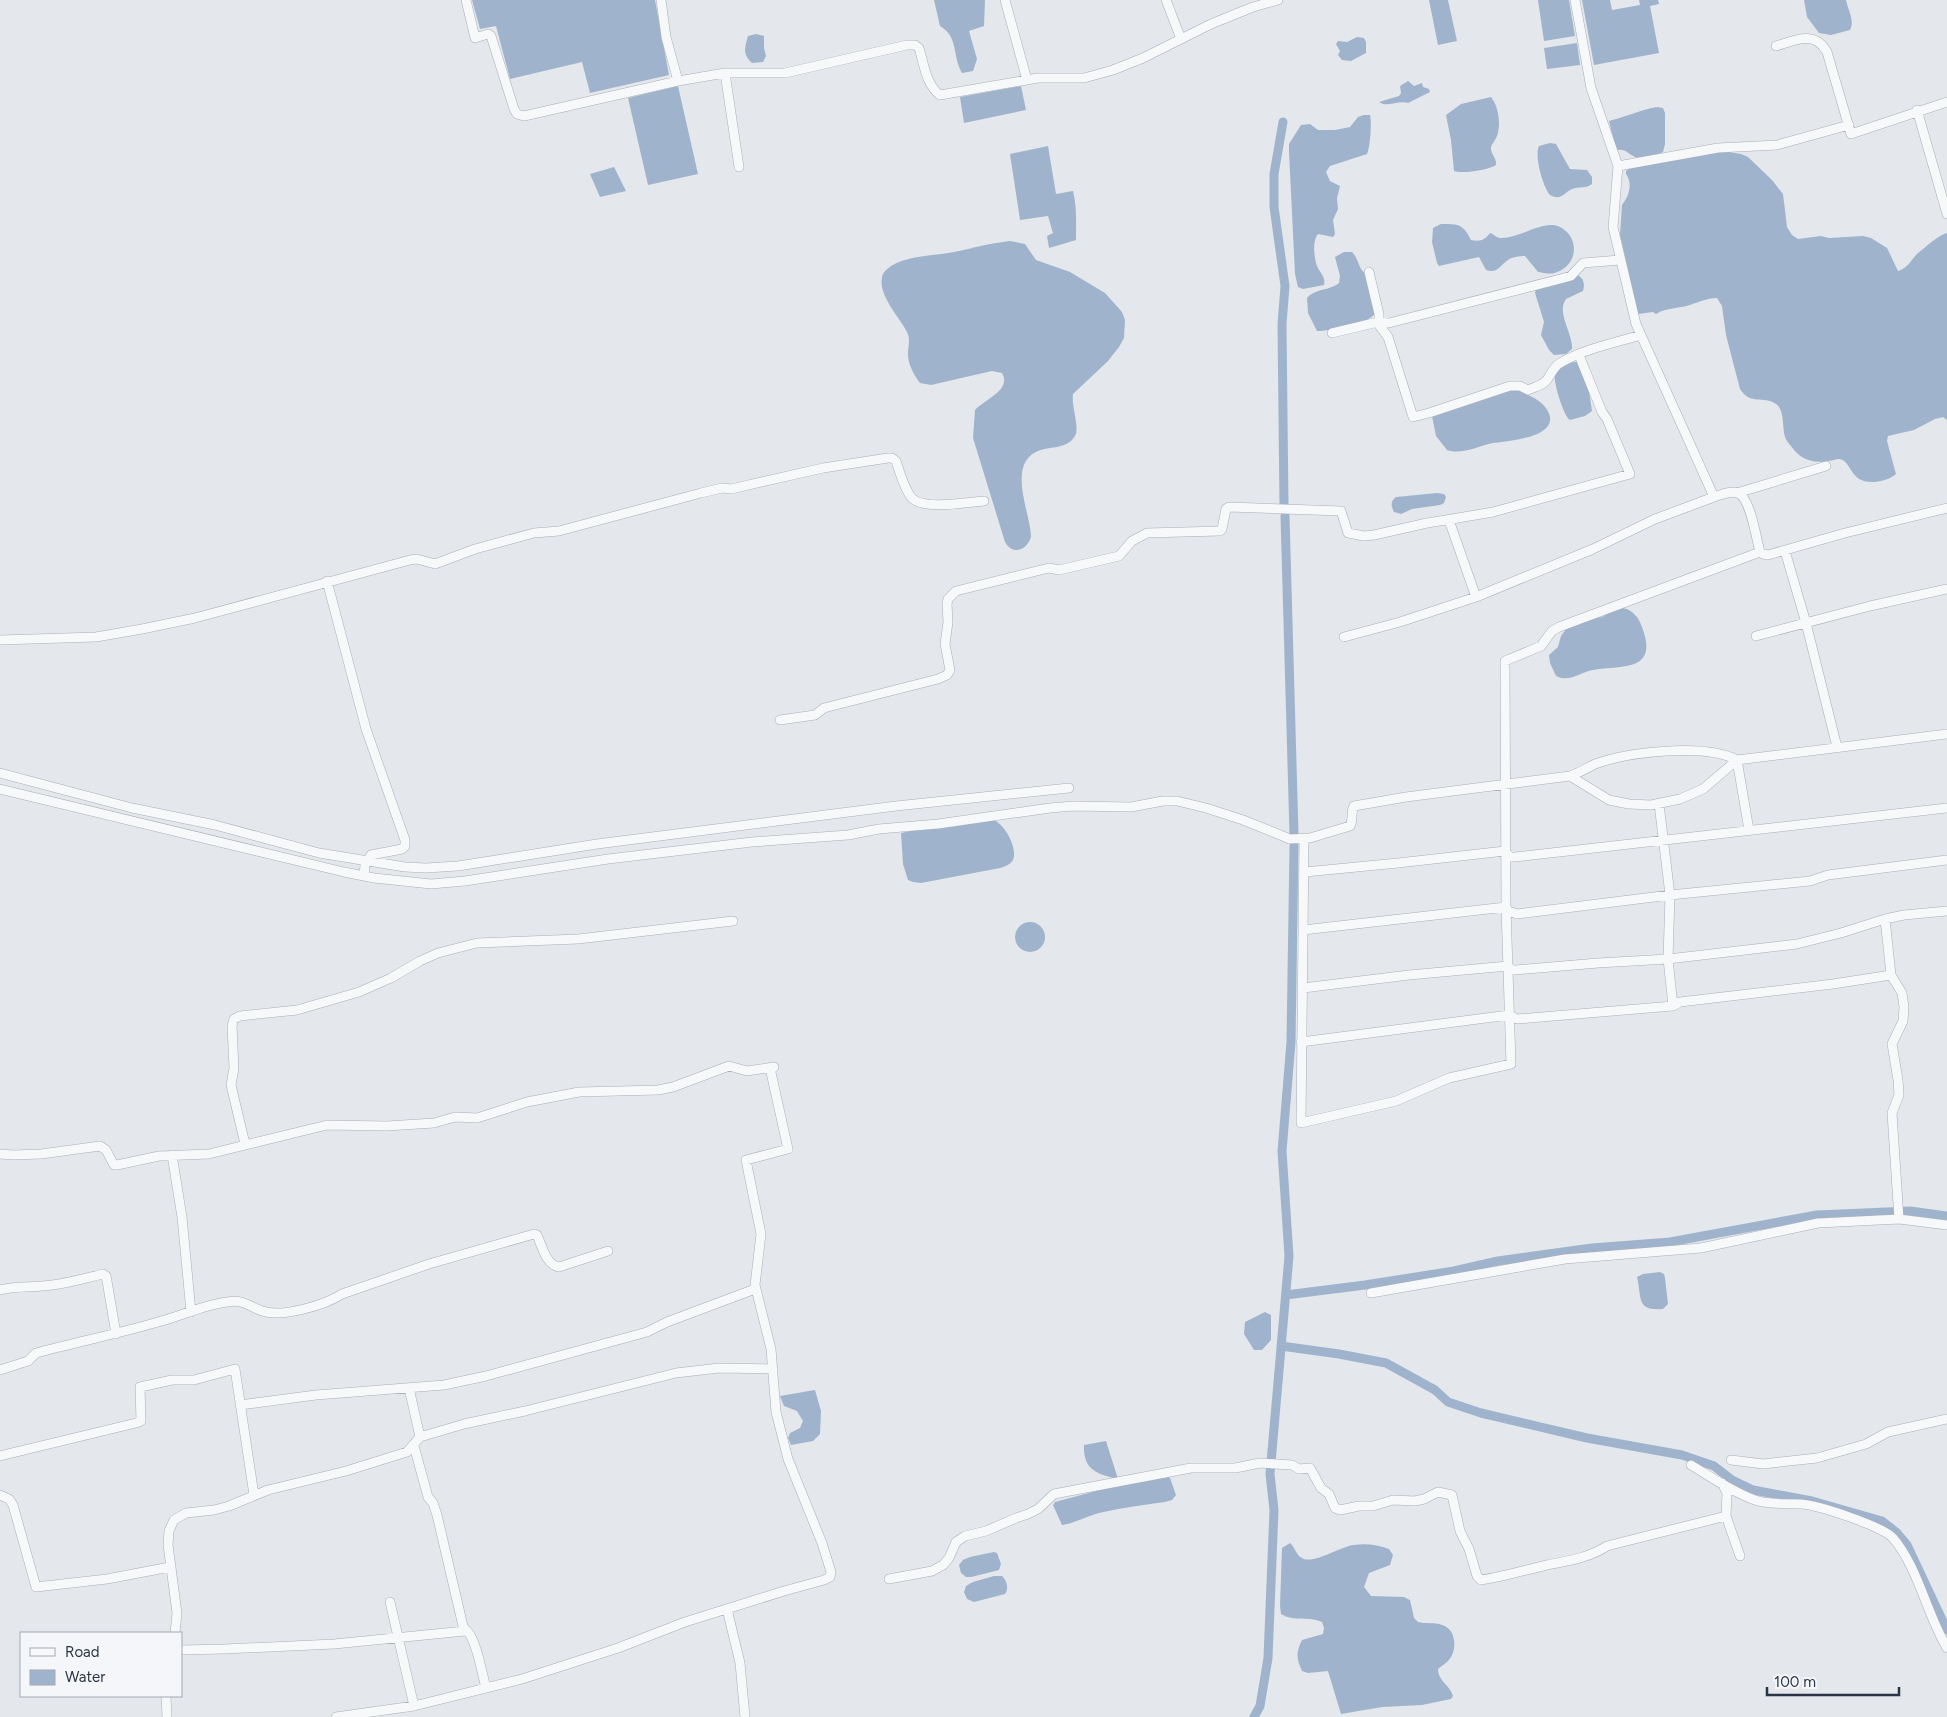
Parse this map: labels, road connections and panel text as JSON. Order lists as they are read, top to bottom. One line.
{"legend":["Road","Water"],"scale_bar":"100 m"}
